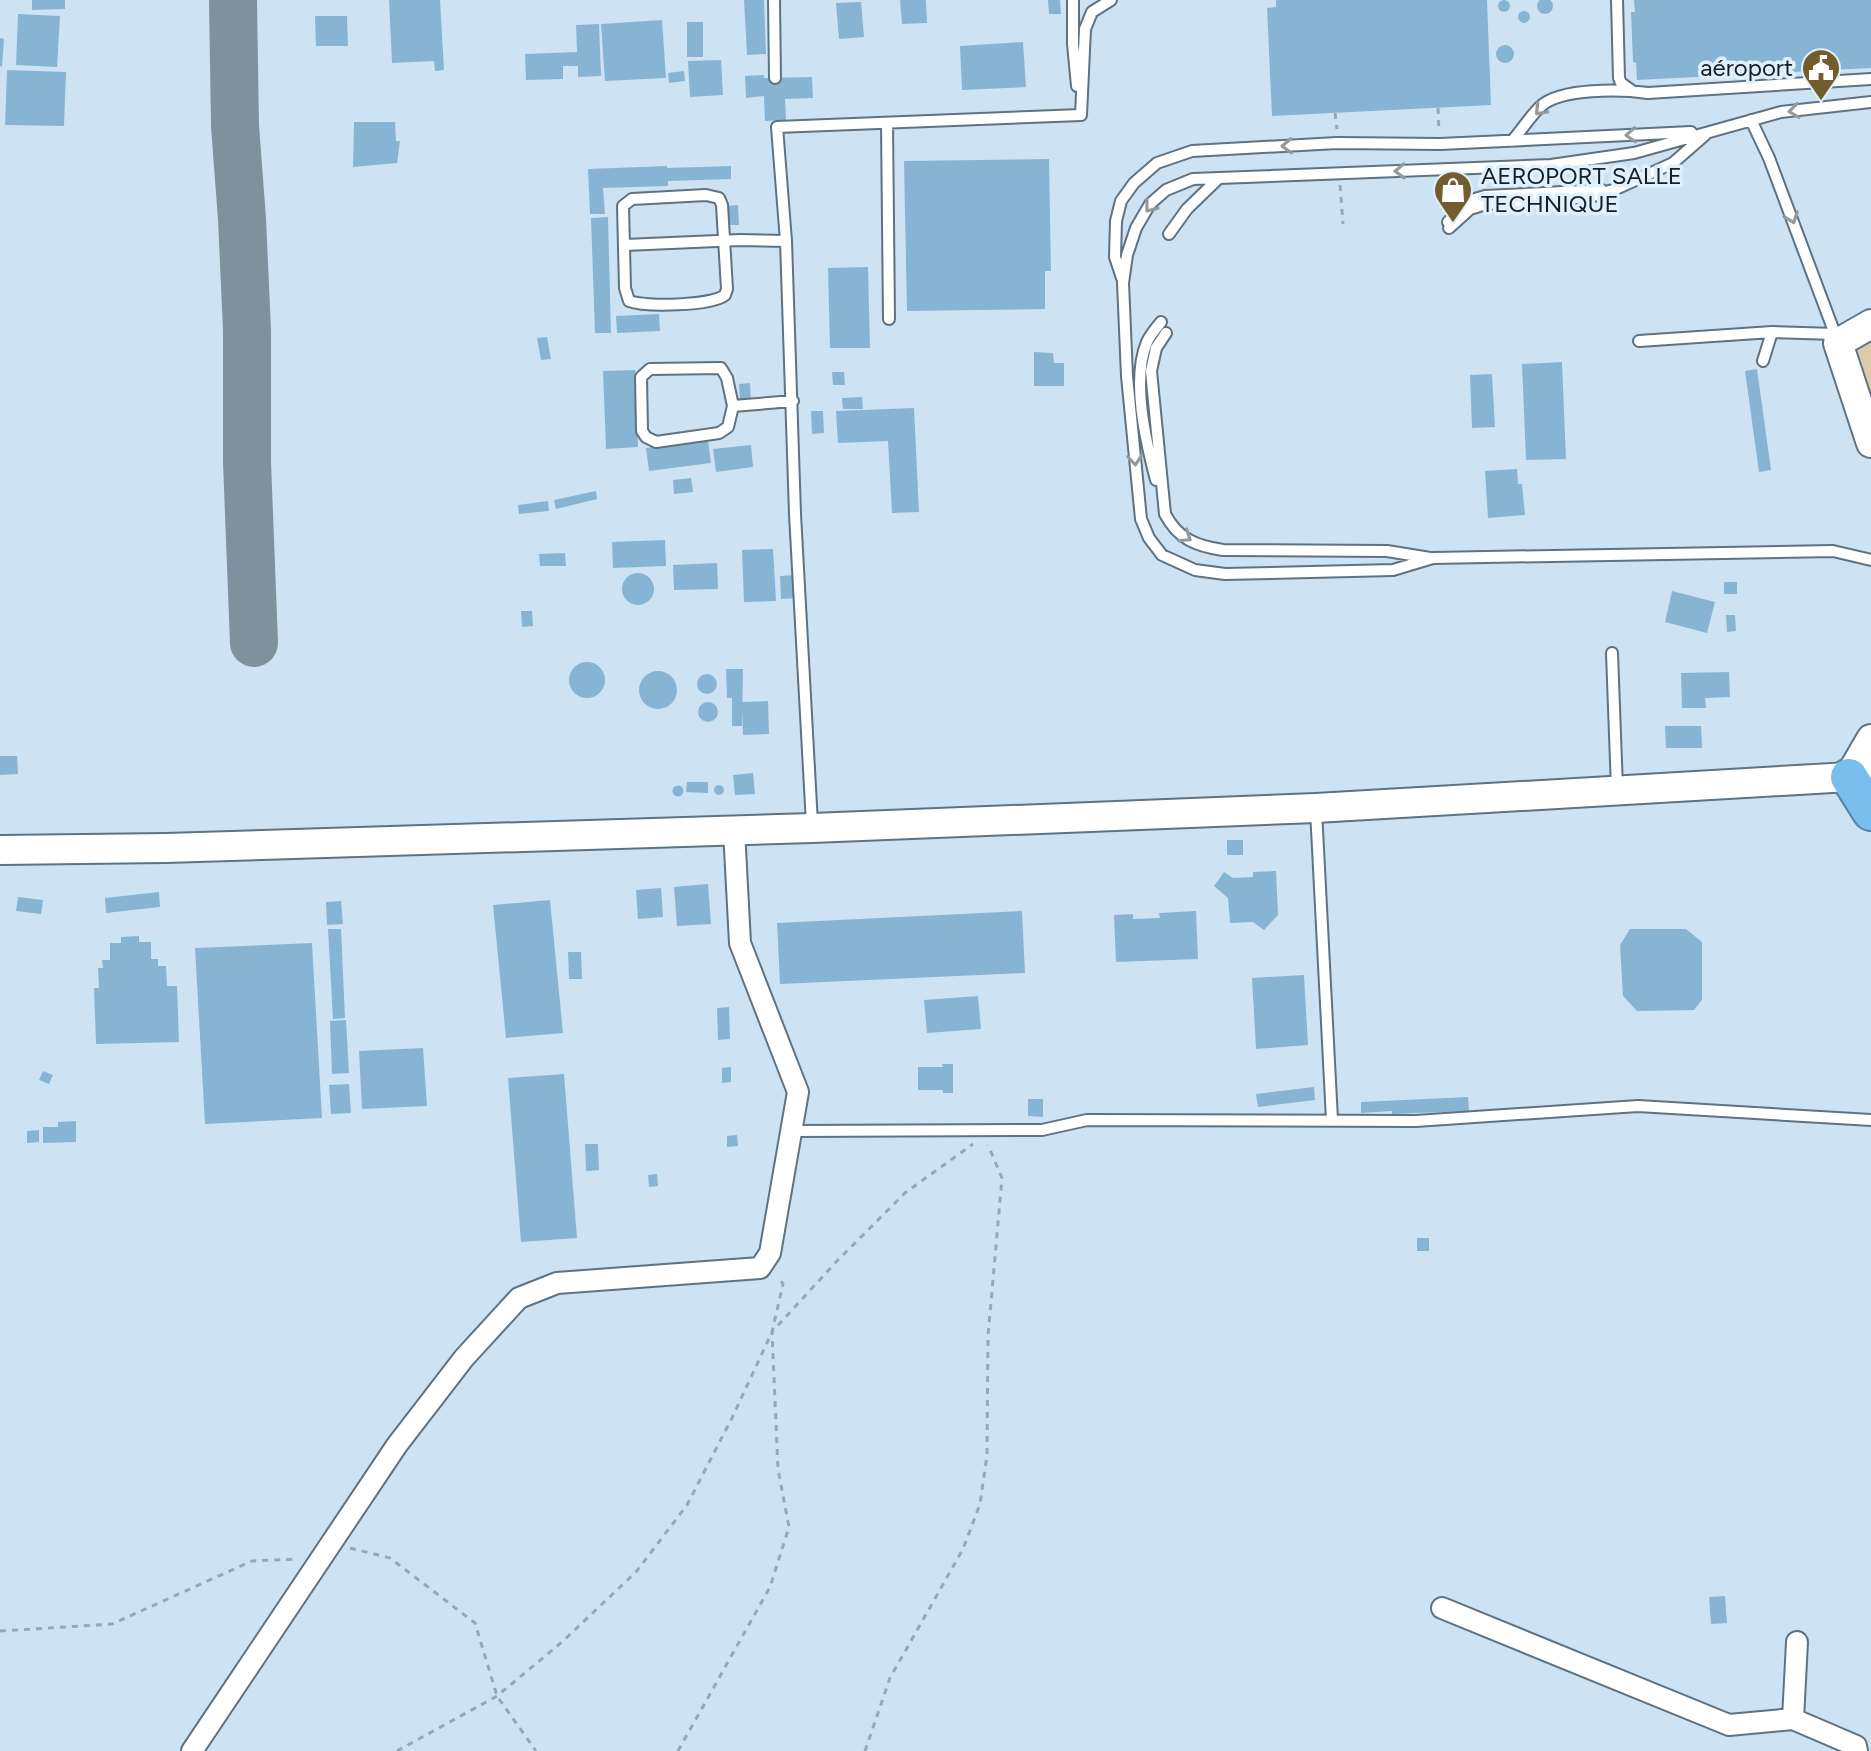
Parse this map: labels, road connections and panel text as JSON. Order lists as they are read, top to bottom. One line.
{"places":{"public building":["aéroport"],"shop":["AEROPORT SALLE TECHNIQUE"]}}
